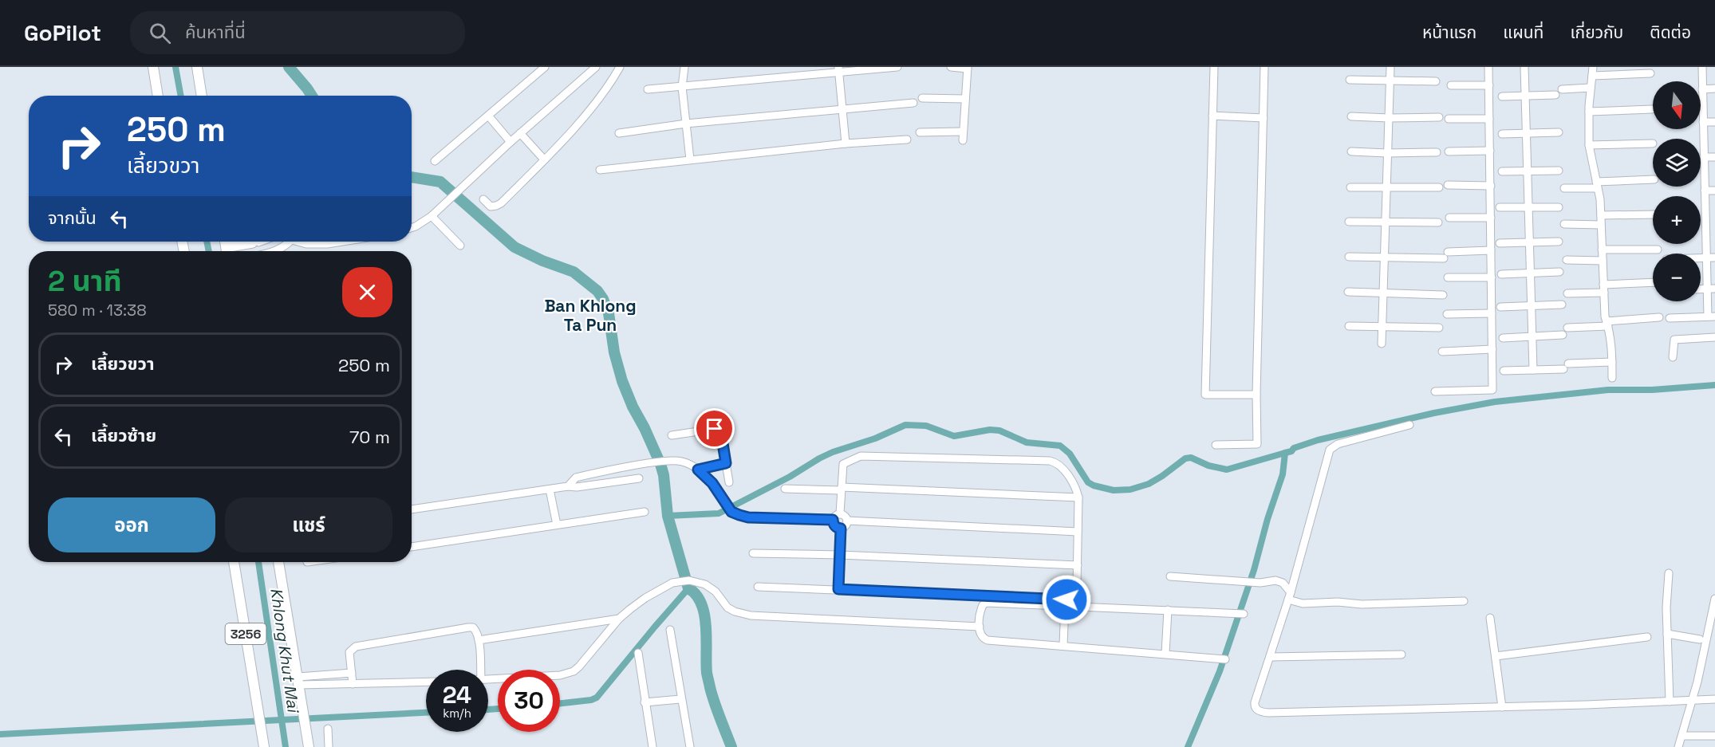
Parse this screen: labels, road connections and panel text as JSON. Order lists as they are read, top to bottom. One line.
{"streets":{"main road":["3256"]},"districts":["Ban Khlong Ta Pun"],"water":["Khlong Khut Mai"],"north":"bottom","page":{"header":"GoPilot","search":"ค้นหาที่นี่","nav":["หน้าแรก","แผนที่","เกี่ยวกับ","ติดต่อ"],"map_buttons":["+","−"],"turn":["250 m","เลี้ยวขวา"],"then":"จากนั้น","heading":["2 นาที","580 m · 13:38"],"list":[{"name":"เลี้ยวขวา","value":"250 m"},{"name":"เลี้ยวซ้าย","value":"70 m"}],"buttons":["ออก","แชร์"],"speed":"24 km/h","limit":"30"}}
